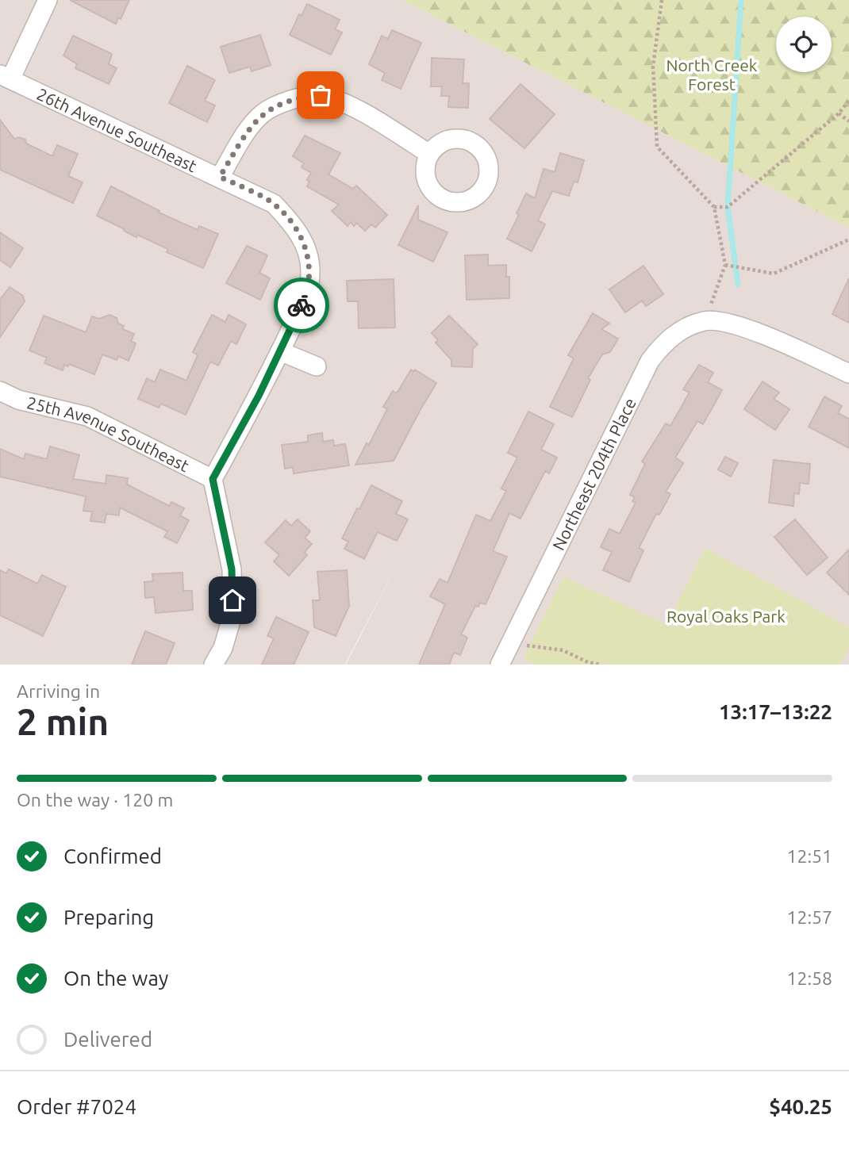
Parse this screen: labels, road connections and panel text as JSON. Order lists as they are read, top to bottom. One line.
{"streets":{"street":["26th Avenue Southeast","25th Avenue Southeast","Northeast 204th Place"]},"parks":["North Creek Forest","Royal Oaks Park"],"page":{"heading":["2 min","Arriving in","13:17–13:22"],"panel":["Order #7024","$40.25"],"bar":"On the way · 120 m","list":[["Confirmed","12:51"],["Preparing","12:57"],["On the way","12:58"],"Delivered"]}}
